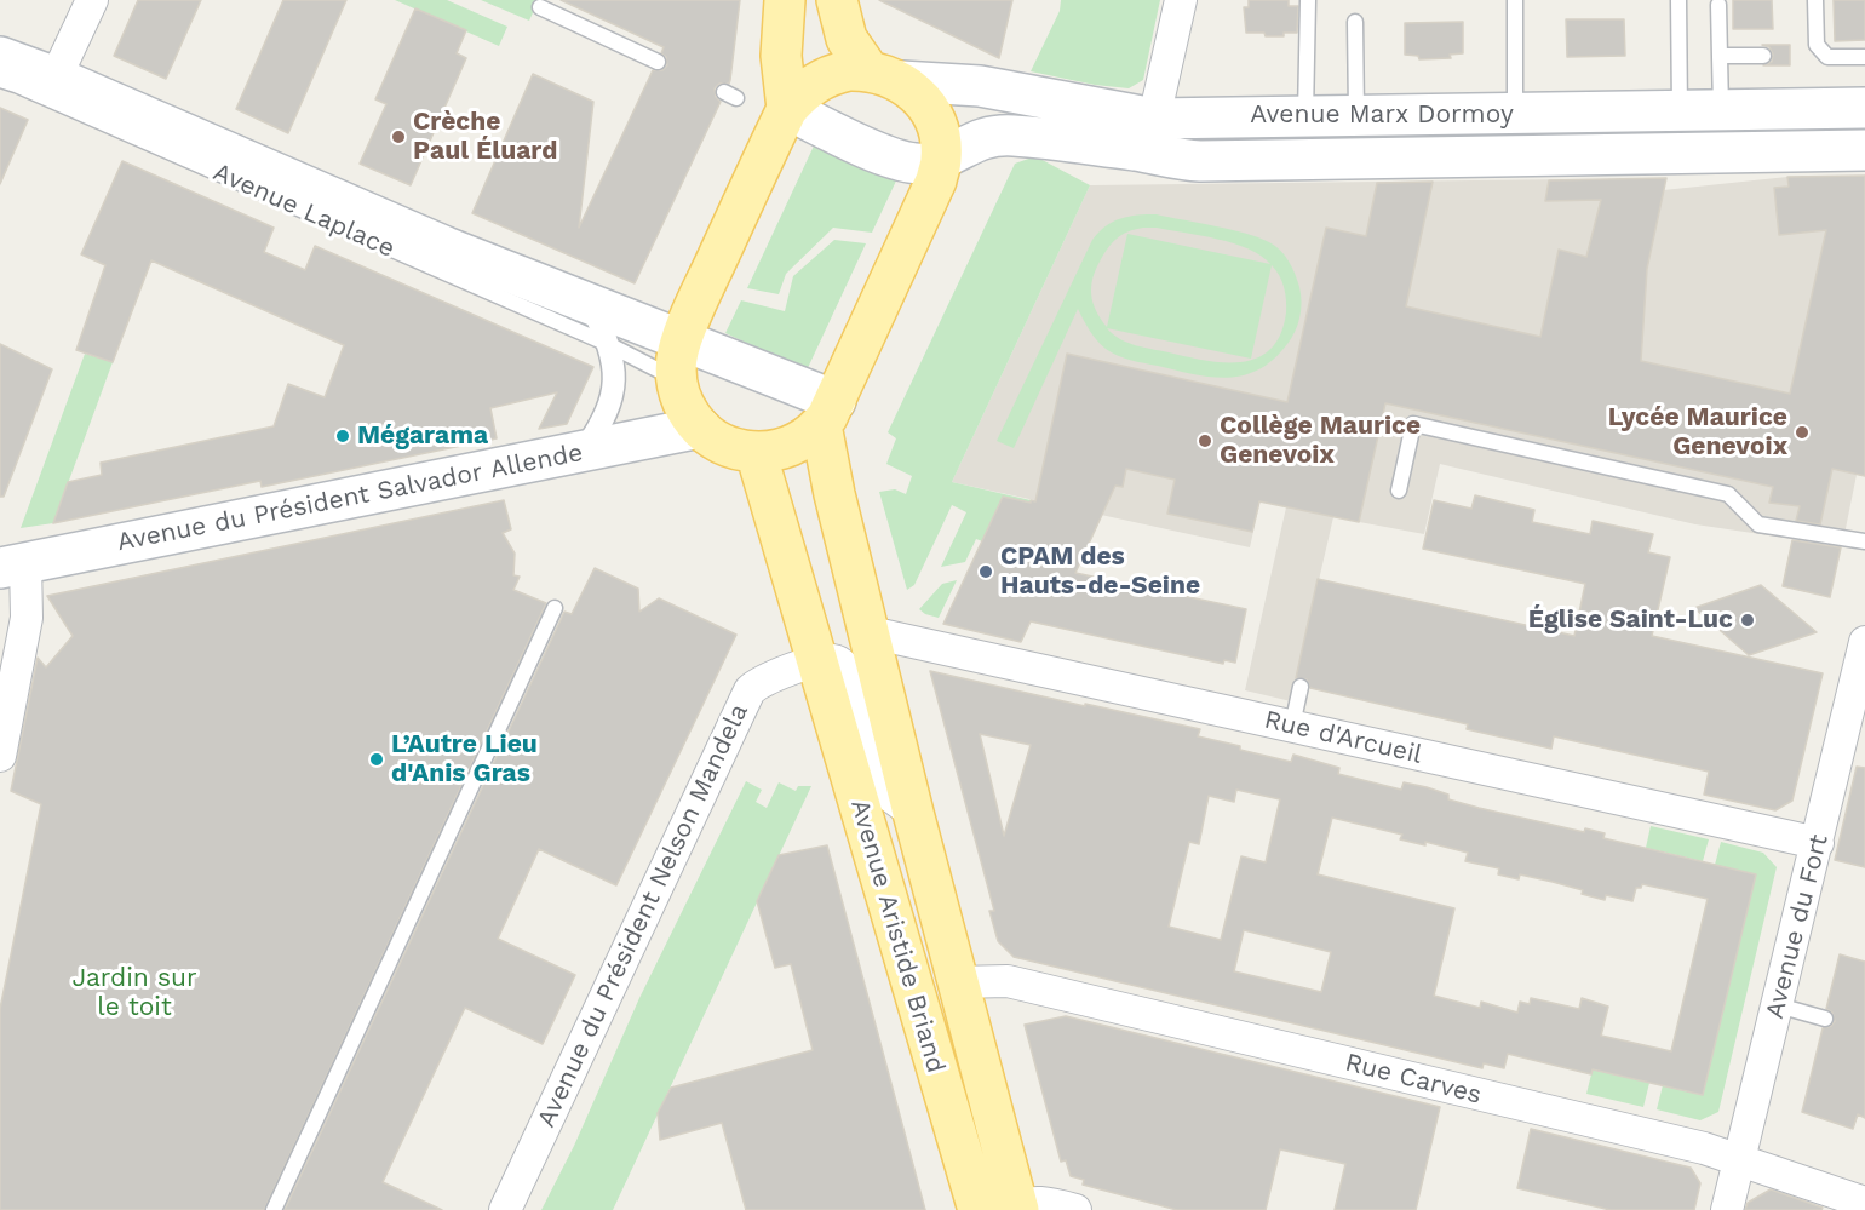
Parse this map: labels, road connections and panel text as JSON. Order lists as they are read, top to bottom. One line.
{"streets":{"main road":["Avenue Marx Dormoy","Avenue Laplace","Avenue du Président Salvador Allende","Avenue Aristide Briand"],"street":["Rue d'Arcueil","Avenue du Président Nelson Mandela","Avenue du Fort","Rue Carves"]},"crossings":[["Avenue Laplace","Avenue Aristide Briand"],["Rue d'Arcueil","Avenue du Fort"],["Rue d'Arcueil","Avenue Aristide Briand"],["Avenue du Président Nelson Mandela","Avenue Aristide Briand"],["Avenue du Fort","Rue Carves"],["Avenue Aristide Briand","Rue Carves"]],"parks":["Jardin sur le toit"],"places":["Crèche Paul Éluard","Lycée Maurice Genevoix","Mégarama","Collège Maurice Genevoix","CPAM des Hauts-de-Seine","Église Saint-Luc","L’Autre Lieu d'Anis Gras"]}
